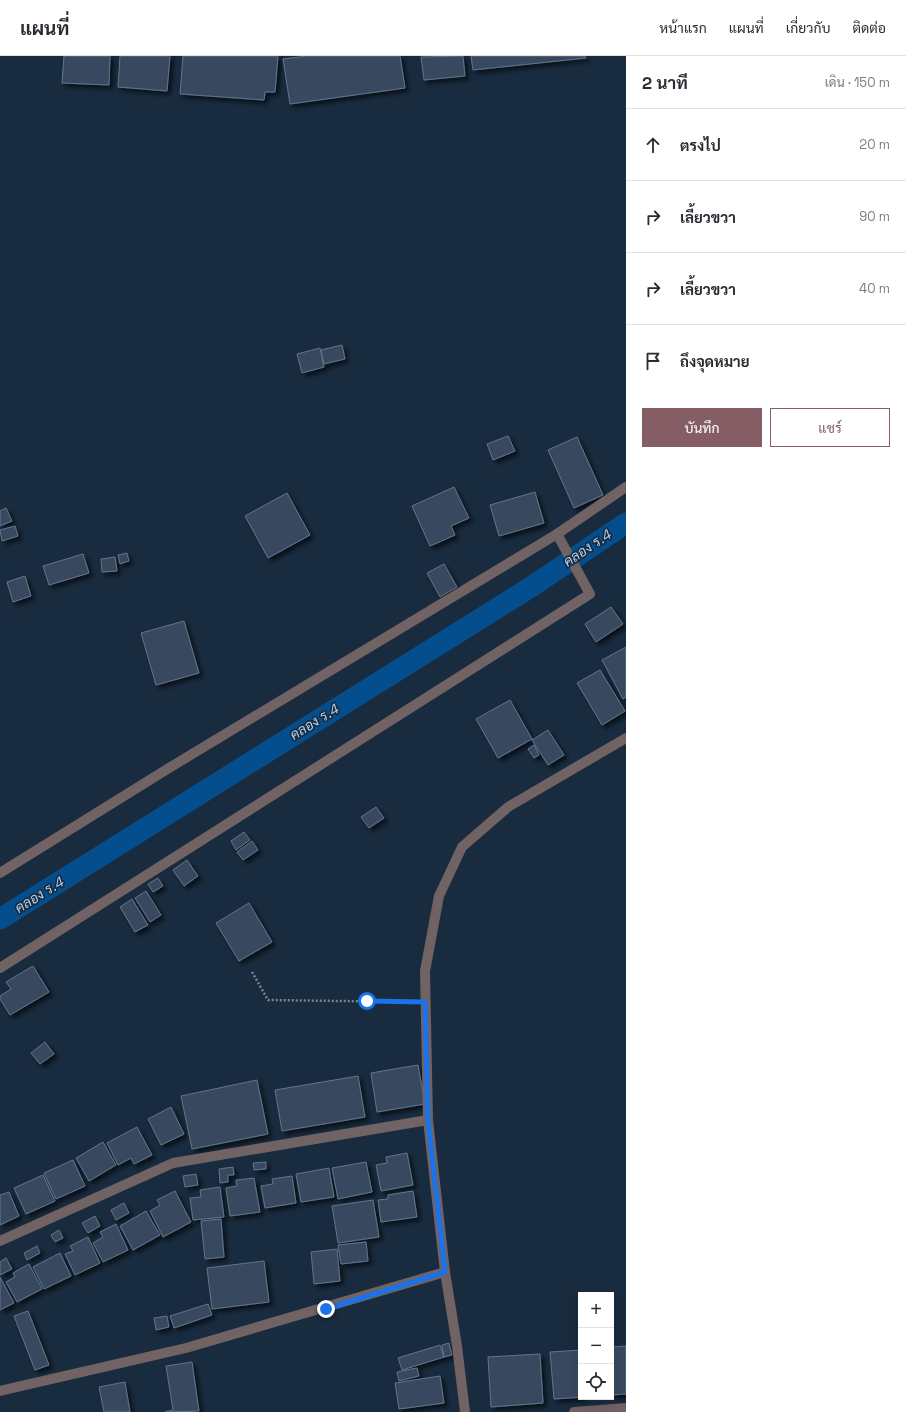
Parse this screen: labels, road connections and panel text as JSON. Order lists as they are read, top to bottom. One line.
{"water":["คลอง ร.4"],"page":{"header":"แผนที่","nav":["หน้าแรก","แผนที่","เกี่ยวกับ","ติดต่อ"],"heading":["2 นาที","เดิน · 150 m"],"list":[["ตรงไป","20 m"],["เลี้ยวขวา","90 m"],["เลี้ยวขวา","40 m"],"ถึงจุดหมาย"],"buttons":["บันทึก","แชร์"],"map_buttons":["+","−"]}}
